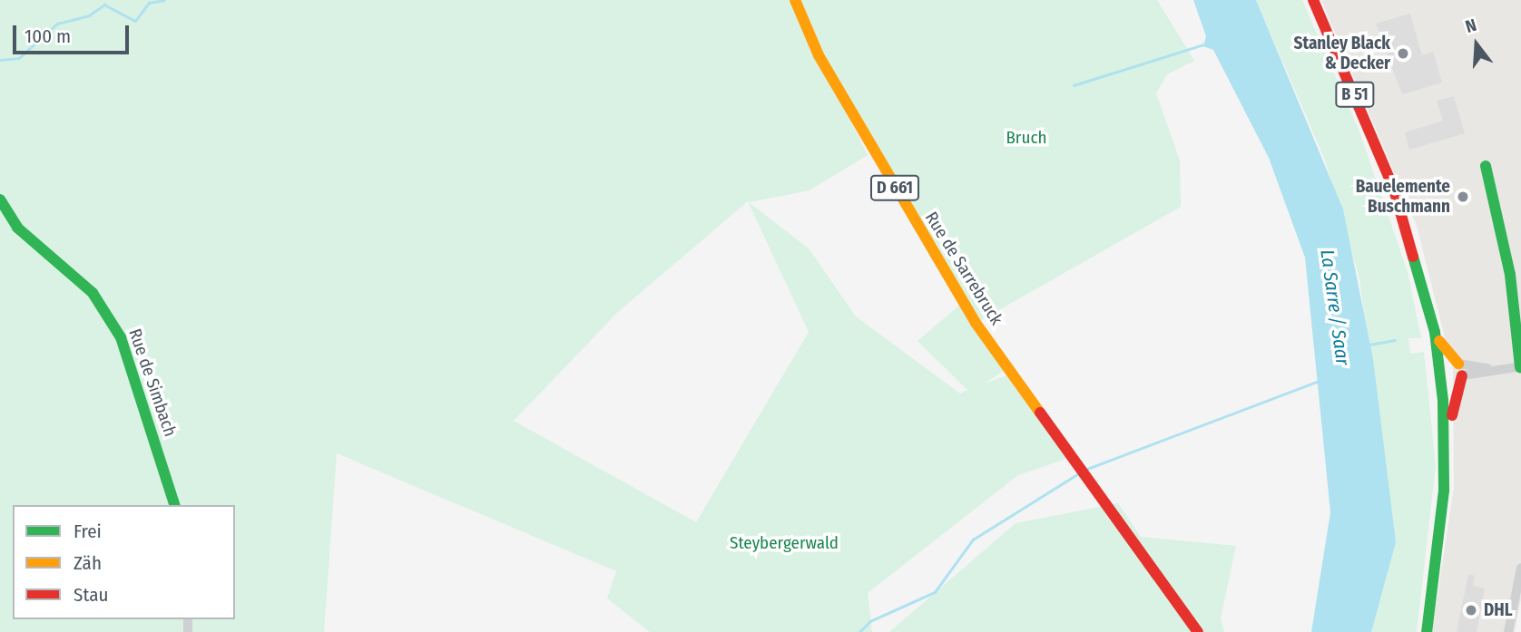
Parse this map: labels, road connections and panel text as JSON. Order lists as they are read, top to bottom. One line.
{"streets":{"main road":["B 51","D 661","Rue de Sarrebruck","Rue de Simbach"]},"water":["La Sarre / Saar"],"parks":["Bruch","Steybergerwald"],"places":["Stanley Black & Decker","Bauelemente Buschmann","DHL"],"legend":["Frei","Zäh","Stau"],"scale_bar":"100 m","north":"top"}
